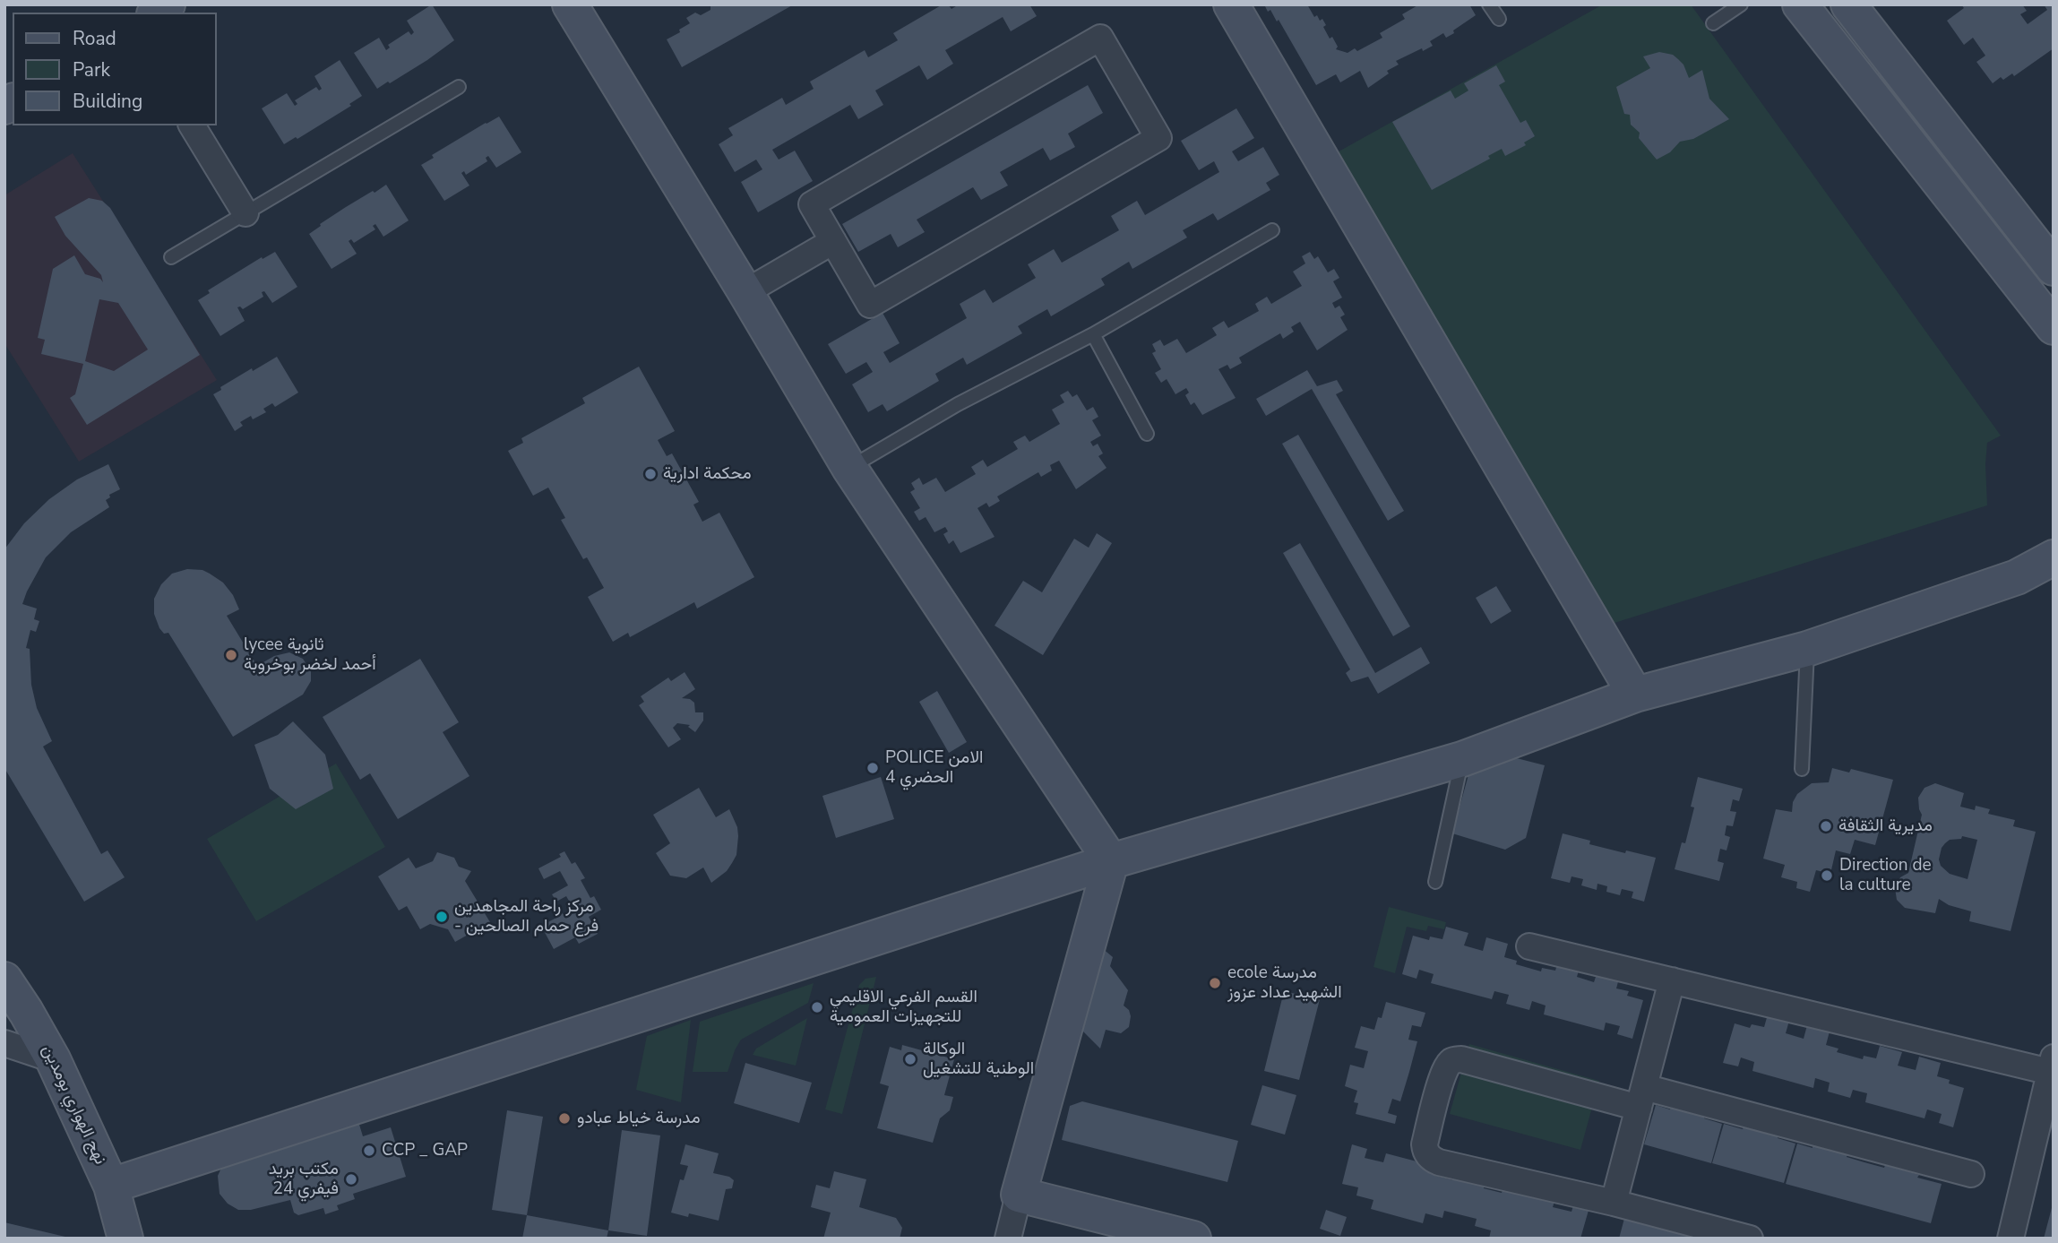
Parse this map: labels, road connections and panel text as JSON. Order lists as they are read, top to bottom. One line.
{"streets":{"main road":["نهج الهواري بومدين"]},"places":["محكمة ادارية","lycee ثانوية أحمد لخضر بوخروبة","POLICE الامن الحضري 4","مديرية الثقافة","Direction de la culture","مركز راحة المجاهدين - فرع حمام الصالحين","ecole مدرسة الشهيد عداد عزوز","القسم الفرعي الاقليمي للتجهيزات العمومية","الوكالة الوطنية للتشغيل","مدرسة خياط عبادو","CCP _ GAP","مكتب بريد 24 فيفري"],"legend":["Road","Park","Building"]}
